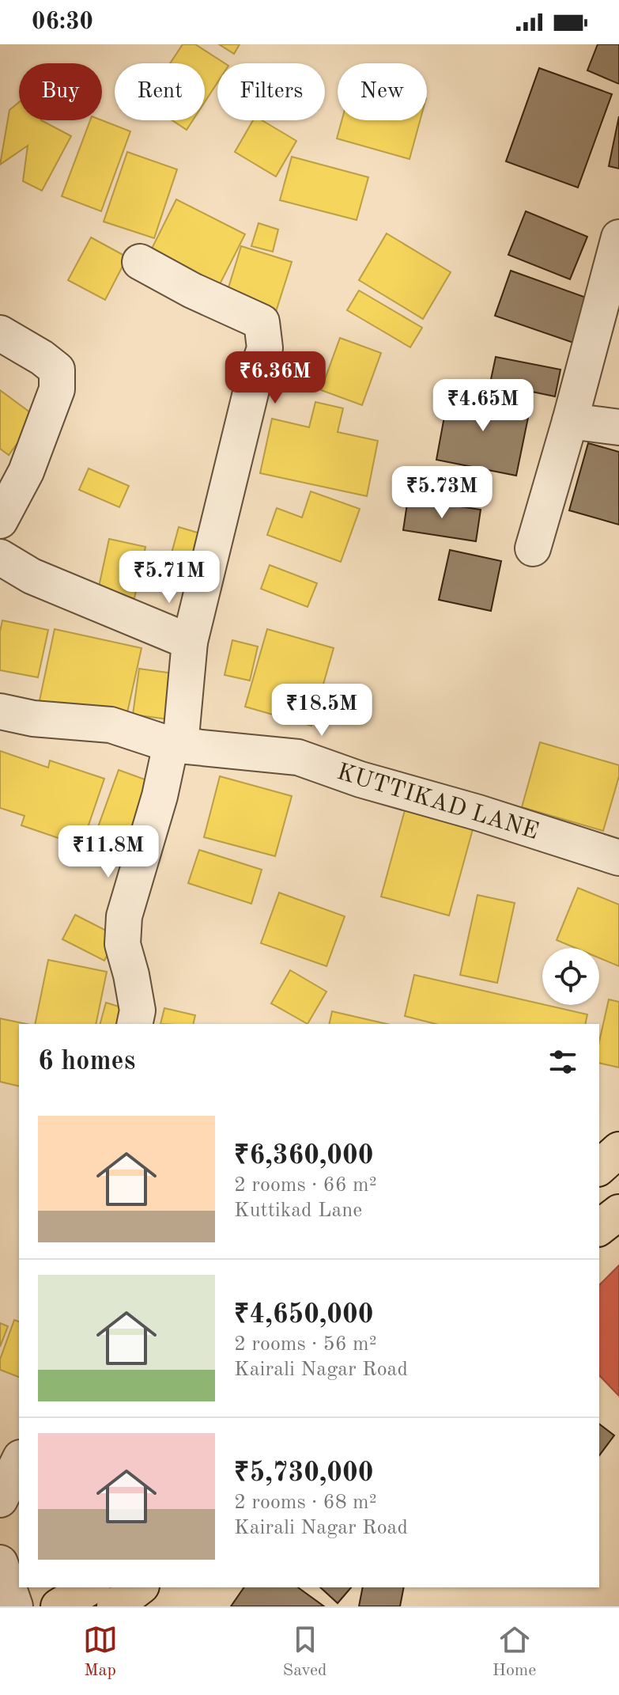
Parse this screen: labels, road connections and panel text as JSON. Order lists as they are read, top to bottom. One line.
{"streets":{"street":["KUTTIKAD LANE"]},"page":{"status":"06:30","chip":["Buy","Rent","Filters","New"],"price":["₹6.36M","₹4.65M","₹5.73M","₹5.71M","₹18.5M","₹11.8M"],"heading":"6 homes","list":[{"name":"₹6,360,000","note":"2 rooms · 66 m² · Kuttikad Lane"},{"name":"₹4,650,000","note":"2 rooms · 56 m² · Kairali Nagar Road"},{"name":"₹5,730,000","note":"2 rooms · 68 m² · Kairali Nagar Road"}],"tabs":["Map","Saved","Home"]}}
